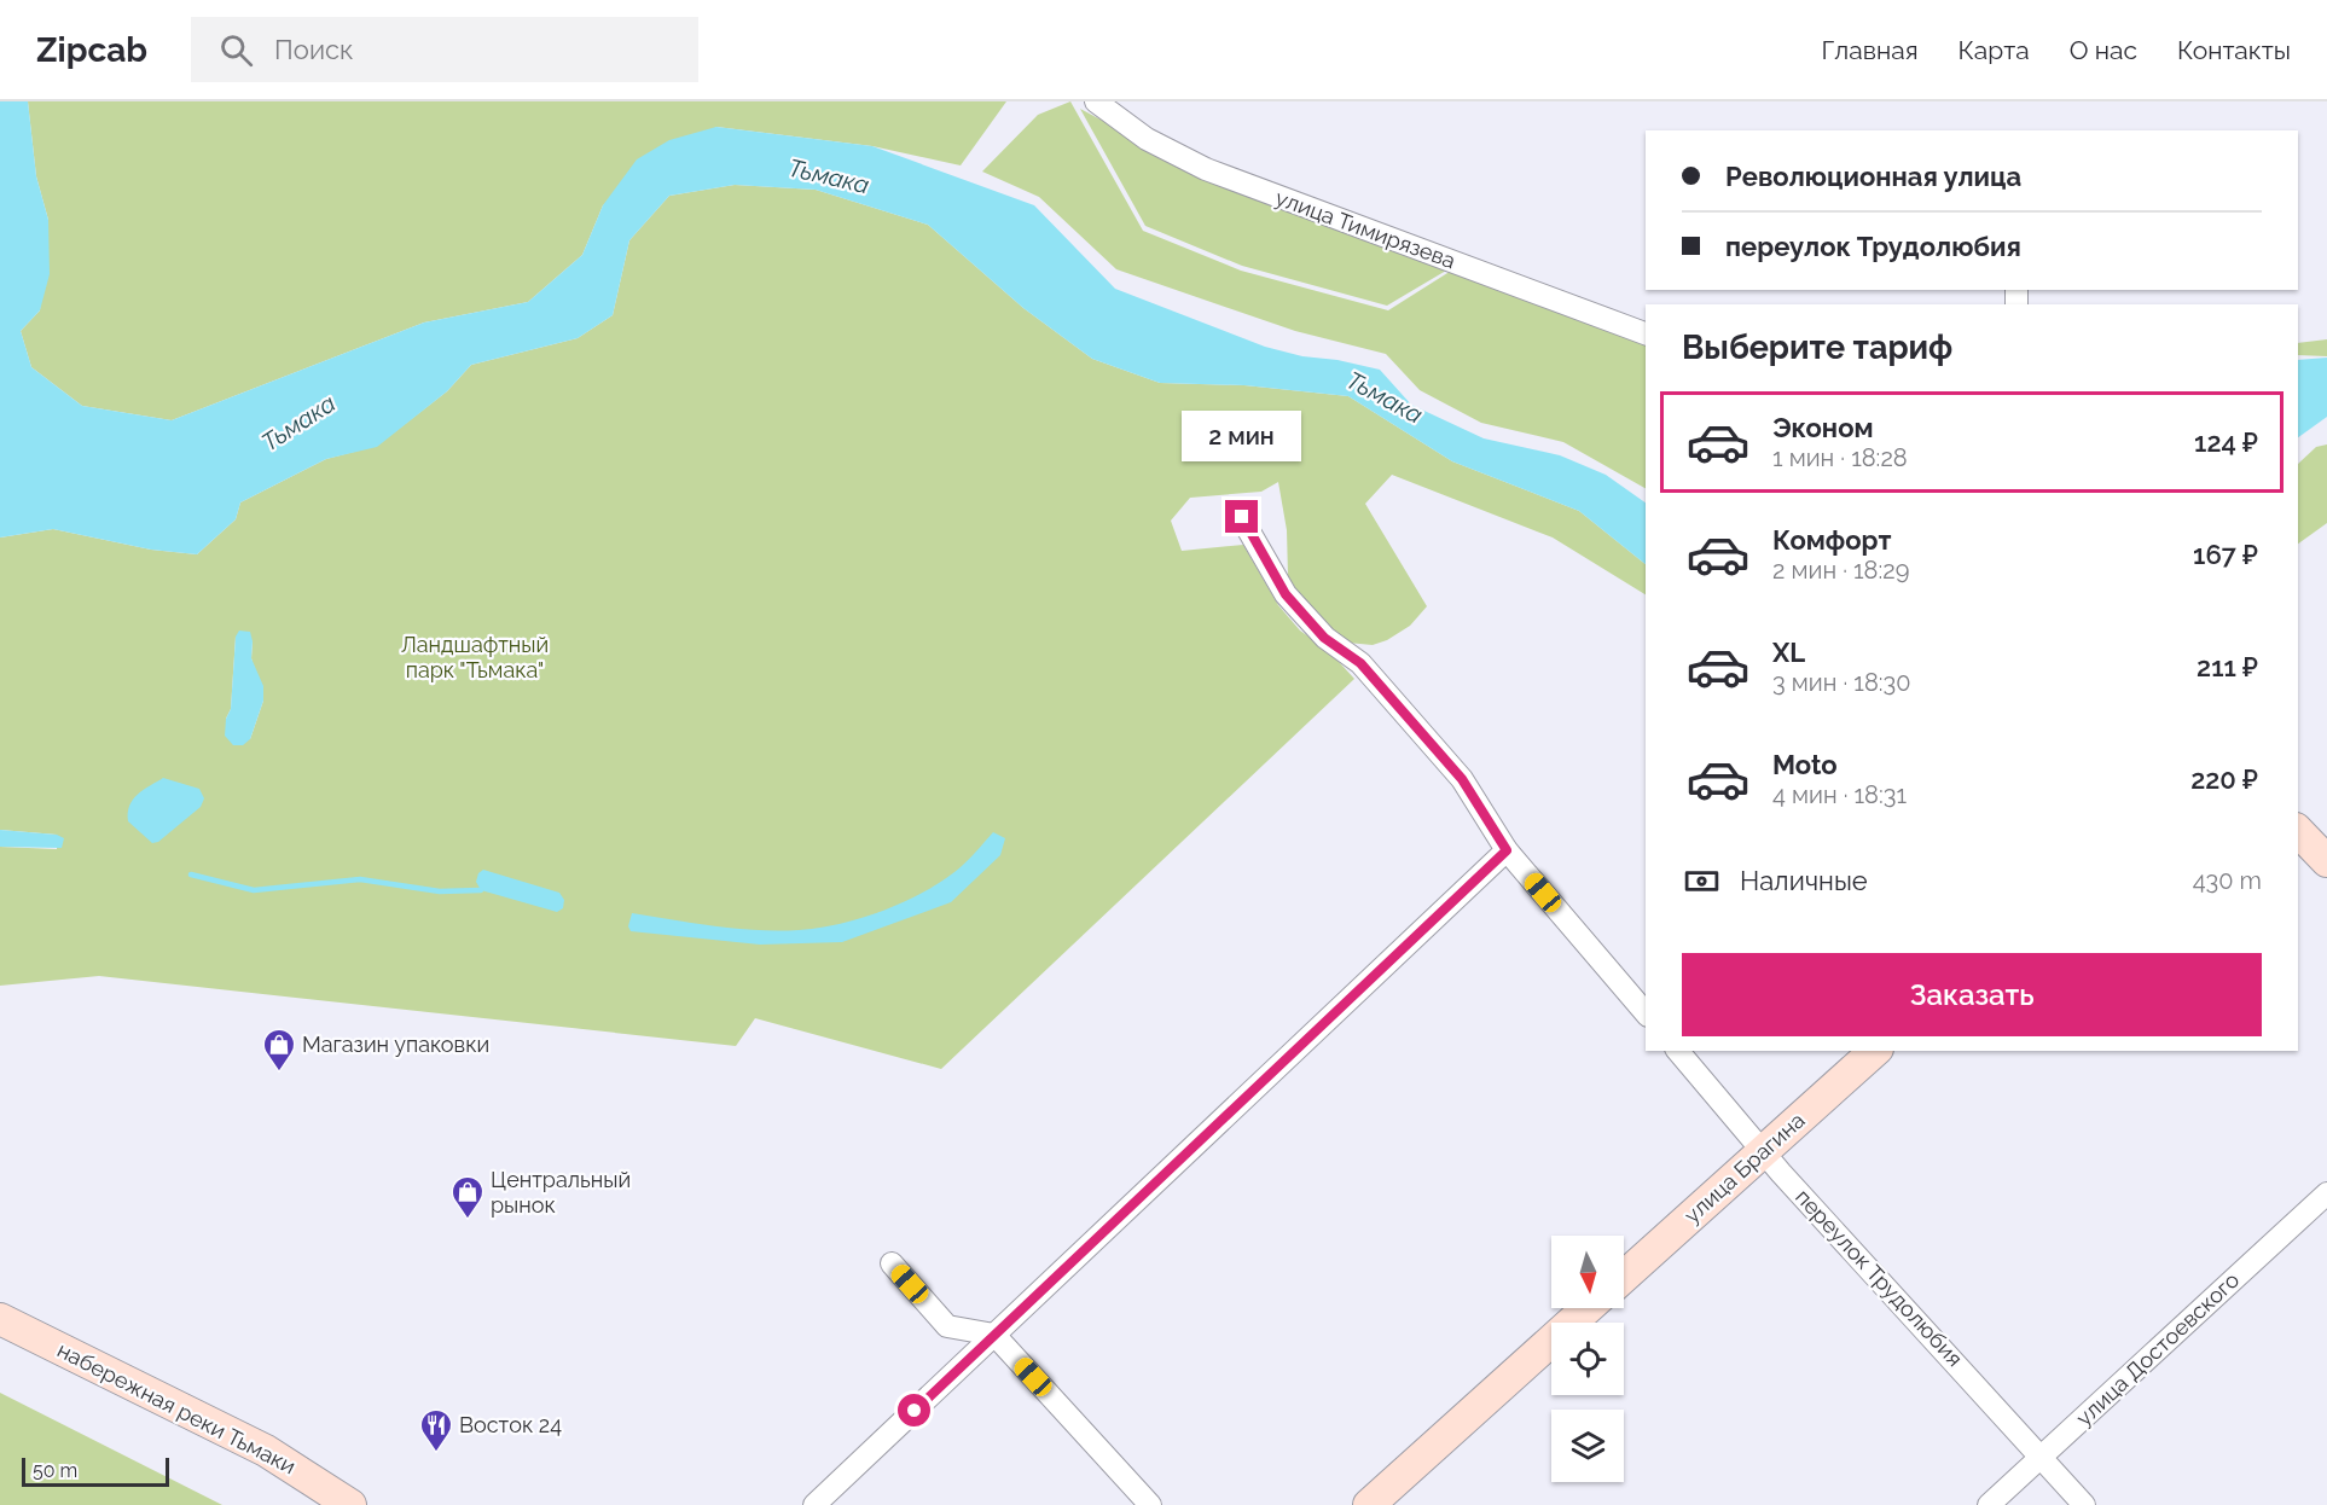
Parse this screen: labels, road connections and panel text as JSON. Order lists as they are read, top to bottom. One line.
{"streets":{"street":["улица Тимирязева","улица Брагина","переулок Трудолюбия","улица Достоевского","набережная реки Тьмаки"]},"crossings":[["улица Брагина","переулок Трудолюбия"],["переулок Трудолюбия","улица Достоевского"]],"water":["Тьмака"],"parks":["Ландшафтный парк \"Тьмака\""],"places":{"shop":["Магазин упаковки","Центральный рынок"],"restaurant":["Восток 24"]},"scale_bar":"50 m","north":"bottom","page":{"header":"Zipcab","search":"Поиск","nav":["Главная","Карта","О нас","Контакты"],"banner":["Революционная улица","переулок Трудолюбия"],"heading":"Выберите тариф","list":[{"name":"Эконом","note":"1 мин · 18:28","value":"124 ₽"},{"name":"Комфорт","note":"2 мин · 18:29","value":"167 ₽"},{"name":"XL","note":"3 мин · 18:30","value":"211 ₽"},{"name":"Moto","note":"4 мин · 18:31","value":"220 ₽"}],"bubble":"2 мин","pay":["Наличные","430 m"],"buttons":"Заказать","scale":"50 m"}}
